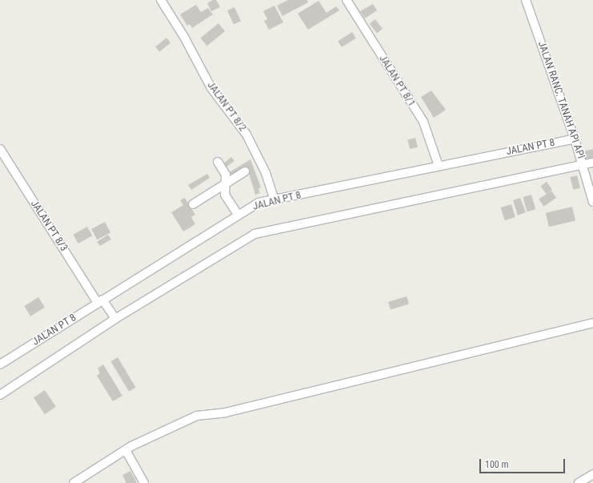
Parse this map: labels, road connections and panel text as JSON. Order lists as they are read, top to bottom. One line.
{"streets":{"street":["JALAN PT 8/1","JALAN RANC. TANAH API API","JALAN PT 8/2","JALAN PT 8","JALAN PT 8/3"]},"crossings":[["JALAN PT 8/1","JALAN PT 8"],["JALAN RANC. TANAH API API","JALAN PT 8"],["JALAN PT 8/2","JALAN PT 8"],["JALAN PT 8","JALAN PT 8/3"]],"scale_bar":"100 m"}
